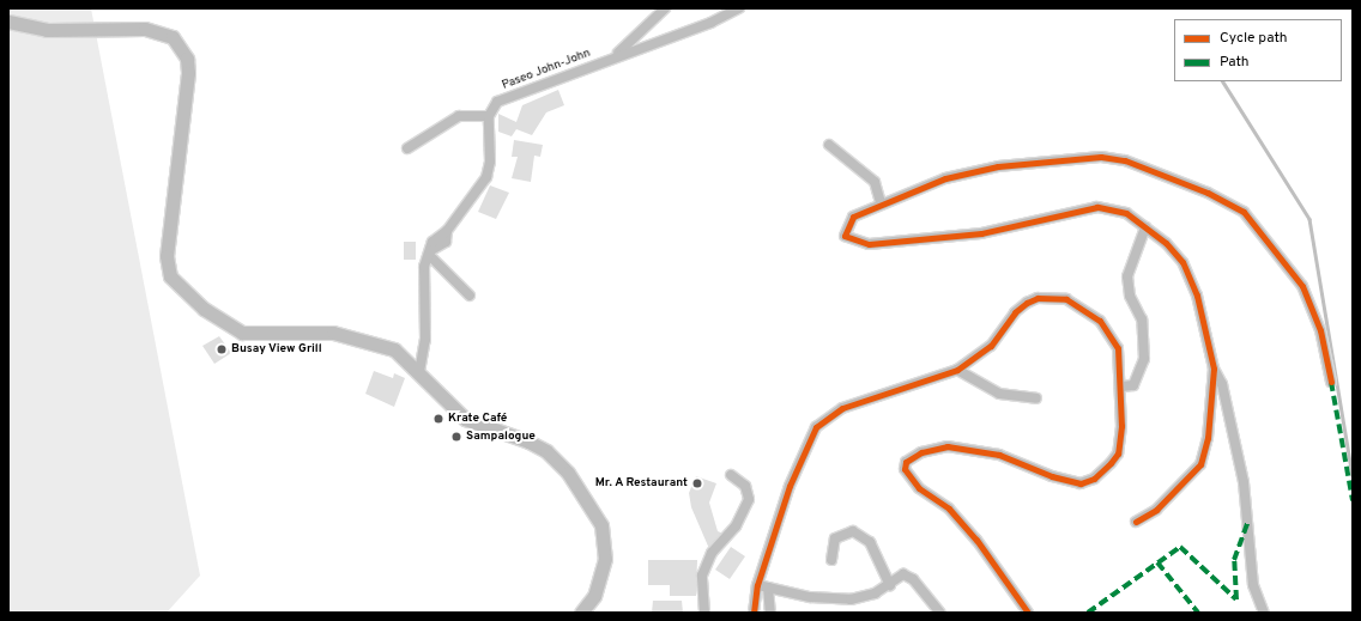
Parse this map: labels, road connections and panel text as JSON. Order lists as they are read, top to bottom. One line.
{"streets":{"street":["Paseo John-John"]},"places":["Busay View Grill","Krate Café","Sampalogue","Mr. A Restaurant"],"legend":["Cycle path","Path"]}
